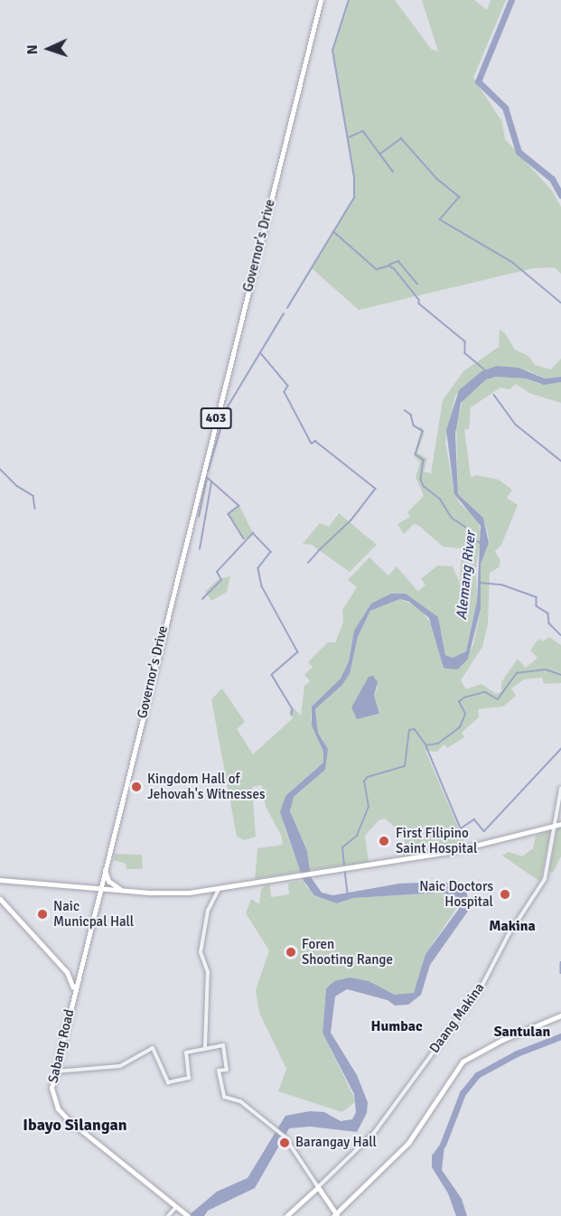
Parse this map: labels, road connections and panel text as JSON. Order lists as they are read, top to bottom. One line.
{"streets":{"main road":["Governor's Drive","403","Sabang Road"],"street":["Daang Makina"]},"crossings":[["Governor's Drive","Sabang Road"]],"districts":["Makina","Humbac","Santulan","Ibayo Silangan"],"water":["Alemang River"],"places":["Kingdom Hall of Jehovah's Witnesses","First Filipino Saint Hospital","Naic Doctors Hospital","Naic Municpal Hall","Foren Shooting Range","Barangay Hall"],"north":"left"}
